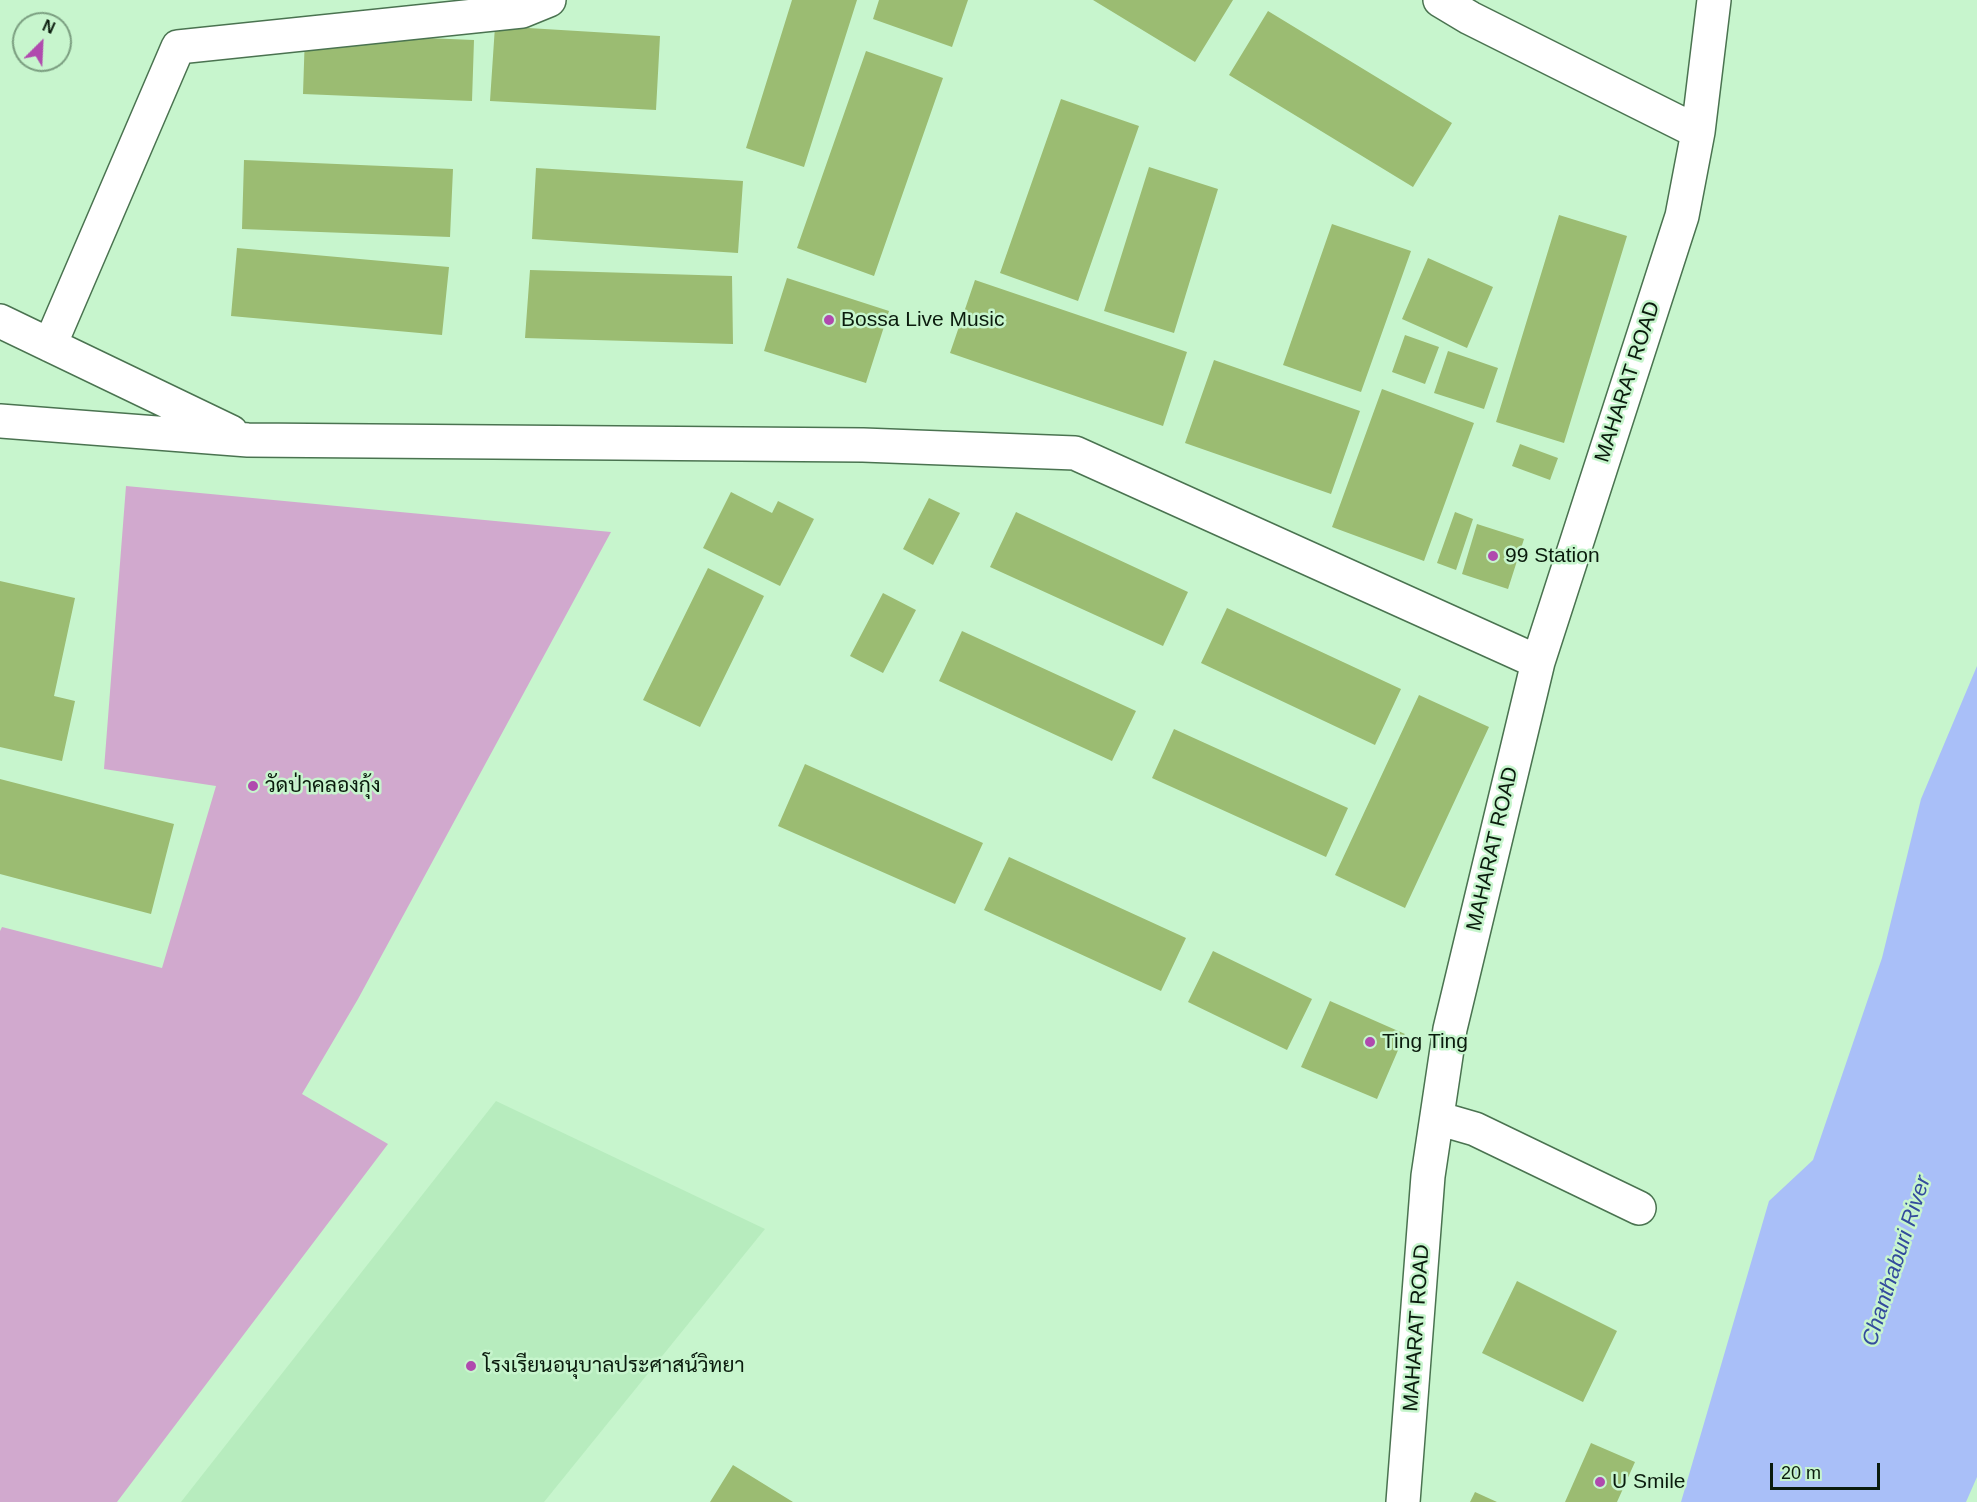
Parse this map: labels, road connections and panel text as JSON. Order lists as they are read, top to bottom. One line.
{"streets":{"street":["MAHARAT ROAD"]},"water":["Chanthaburi River"],"places":["Bossa Live Music","99 Station","วัดป่าคลองกุ้ง","Ting Ting","โรงเรียนอนุบาลประศาสน์วิทยา","U Smile"],"scale_bar":"20 m","north":"top right"}
